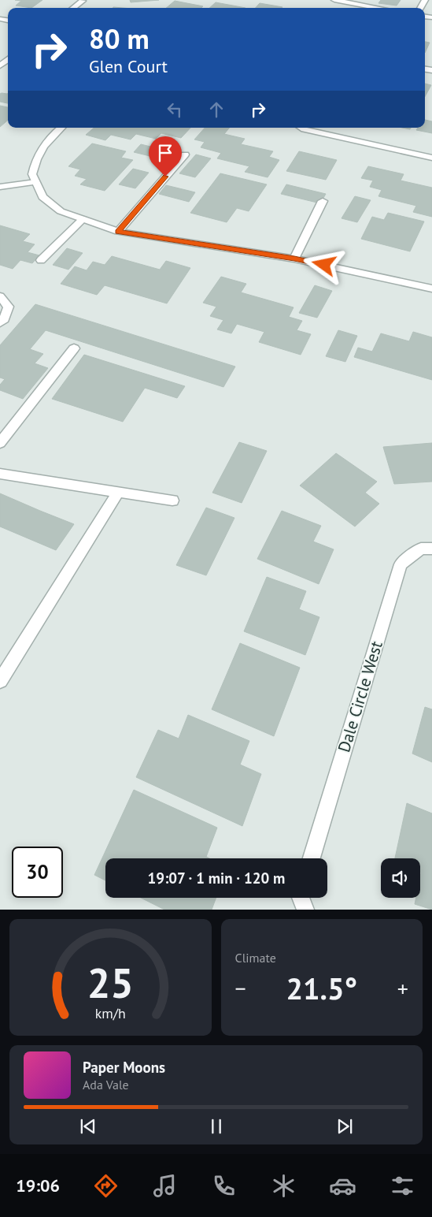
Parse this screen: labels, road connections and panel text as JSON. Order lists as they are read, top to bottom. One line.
{"streets":{"street":["Dale Circle West"]},"page":{"turn":["80 m","Glen Court"],"limit":"30","trip":"19:07 · 1 min · 120 m","tile":"Climate","heat":["−","21.5°","+"],"song":["Paper Moons","Ada Vale"],"tabs":"19:06","gauge":["25","km/h"]}}
